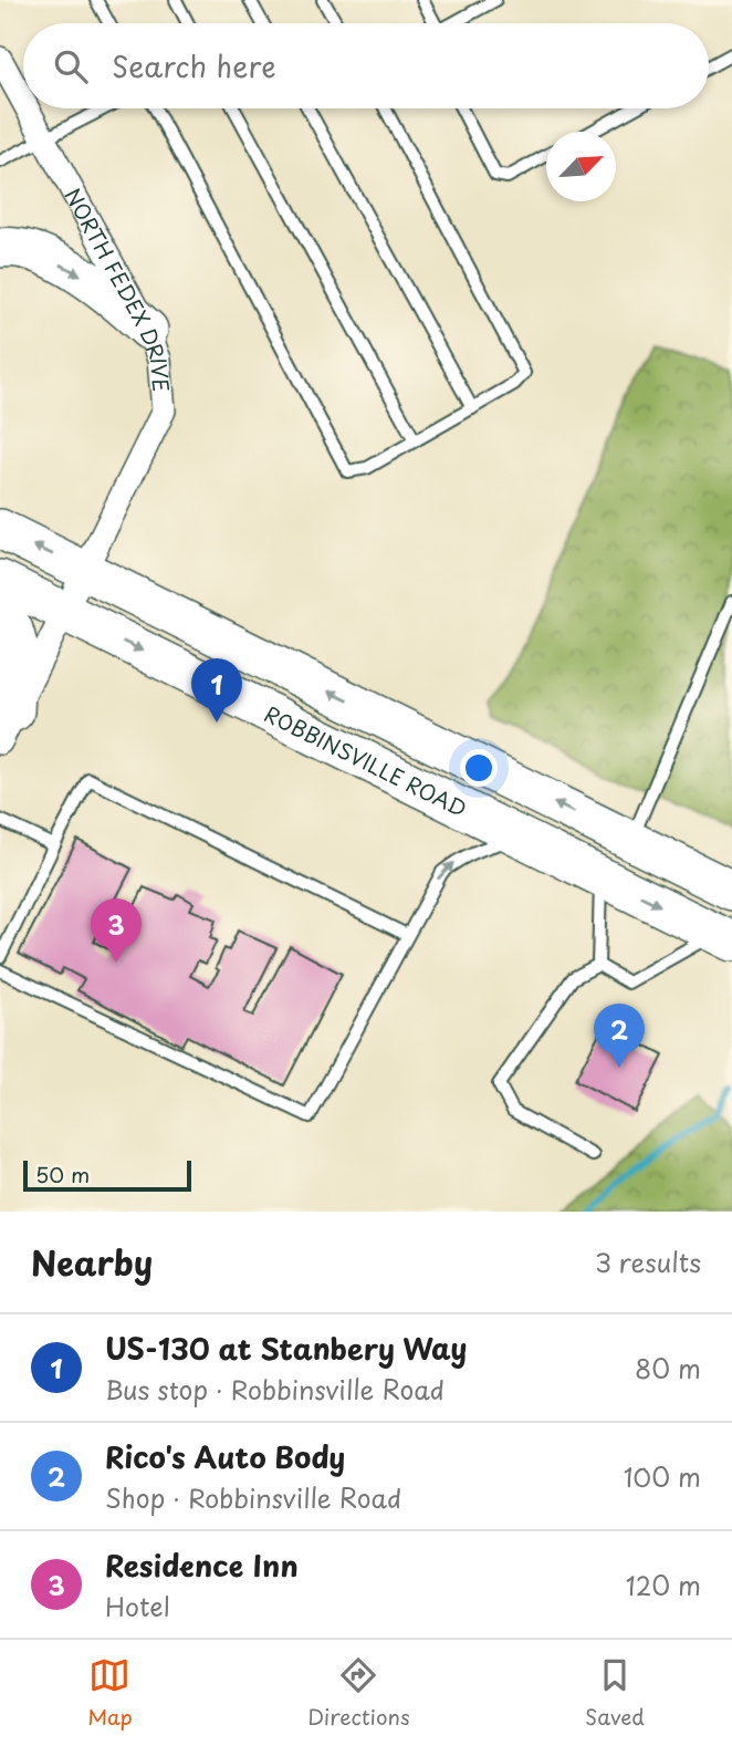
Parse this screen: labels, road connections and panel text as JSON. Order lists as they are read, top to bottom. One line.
{"streets":{"highway":["ROBBINSVILLE ROAD"],"street":["NORTH FEDEX DRIVE"]},"crossings":[["NORTH FEDEX DRIVE","ROBBINSVILLE ROAD"]],"scale_bar":"50 m","north":"top right","page":{"search":"Search here","pins":["1","3","2"],"scale":"50 m","heading":["Nearby","3 results"],"list":[{"mark":"1","name":"US-130 at Stanbery Way","note":"Bus stop · Robbinsville Road","value":"80 m"},{"mark":"2","name":"Rico's Auto Body","note":"Shop · Robbinsville Road","value":"100 m"},{"mark":"3","name":"Residence Inn","note":"Hotel","value":"120 m"}],"nav":["Map","Directions","Saved"]}}
